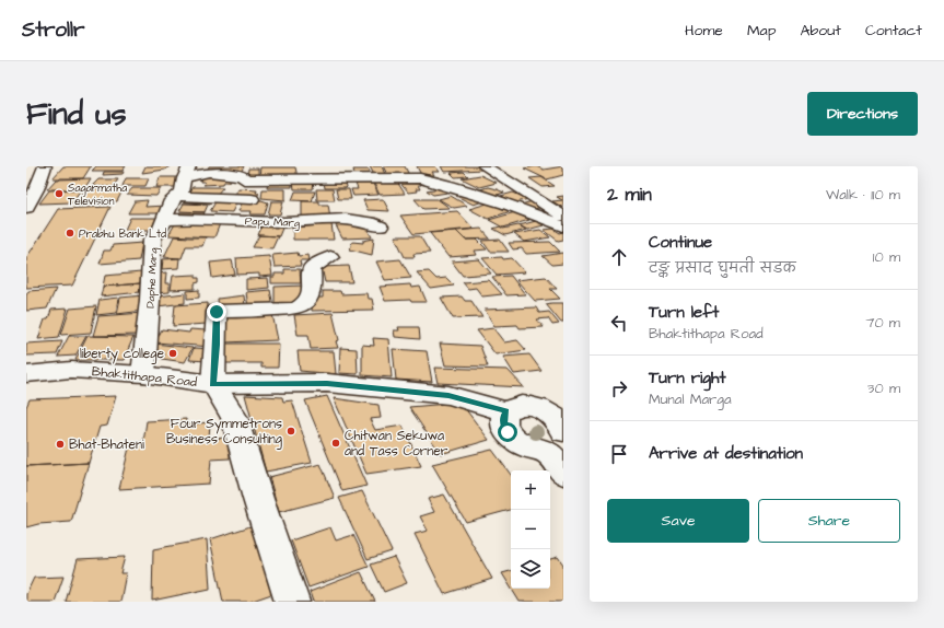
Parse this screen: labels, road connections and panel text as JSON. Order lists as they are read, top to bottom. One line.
{"streets":{"street":["Papu Marg","Daphe Marg","Bhaktithapa Road"]},"crossings":[["Papu Marg","Daphe Marg"],["Daphe Marg","Bhaktithapa Road"]],"places":["Sagarmatha Television","Prabhu Bank Ltd","liberty college","Four Symmetrons Business Consulting","Chitwan Sekuwa and Tass Corner","Bhat-Bhateni"],"page":{"header":"Strollr","nav":["Home","Map","About","Contact"],"buttons":["Directions",["Save","Share"]],"title":"Find us","heading":["2 min","Walk · 110 m"],"list":[["Continue","टङ्क प्रसाद घुमती सडक","10 m"],["Turn left","Bhaktithapa Road","70 m"],["Turn right","Munal Marga","30 m"],"Arrive at destination"],"map_buttons":["+","−"]}}
